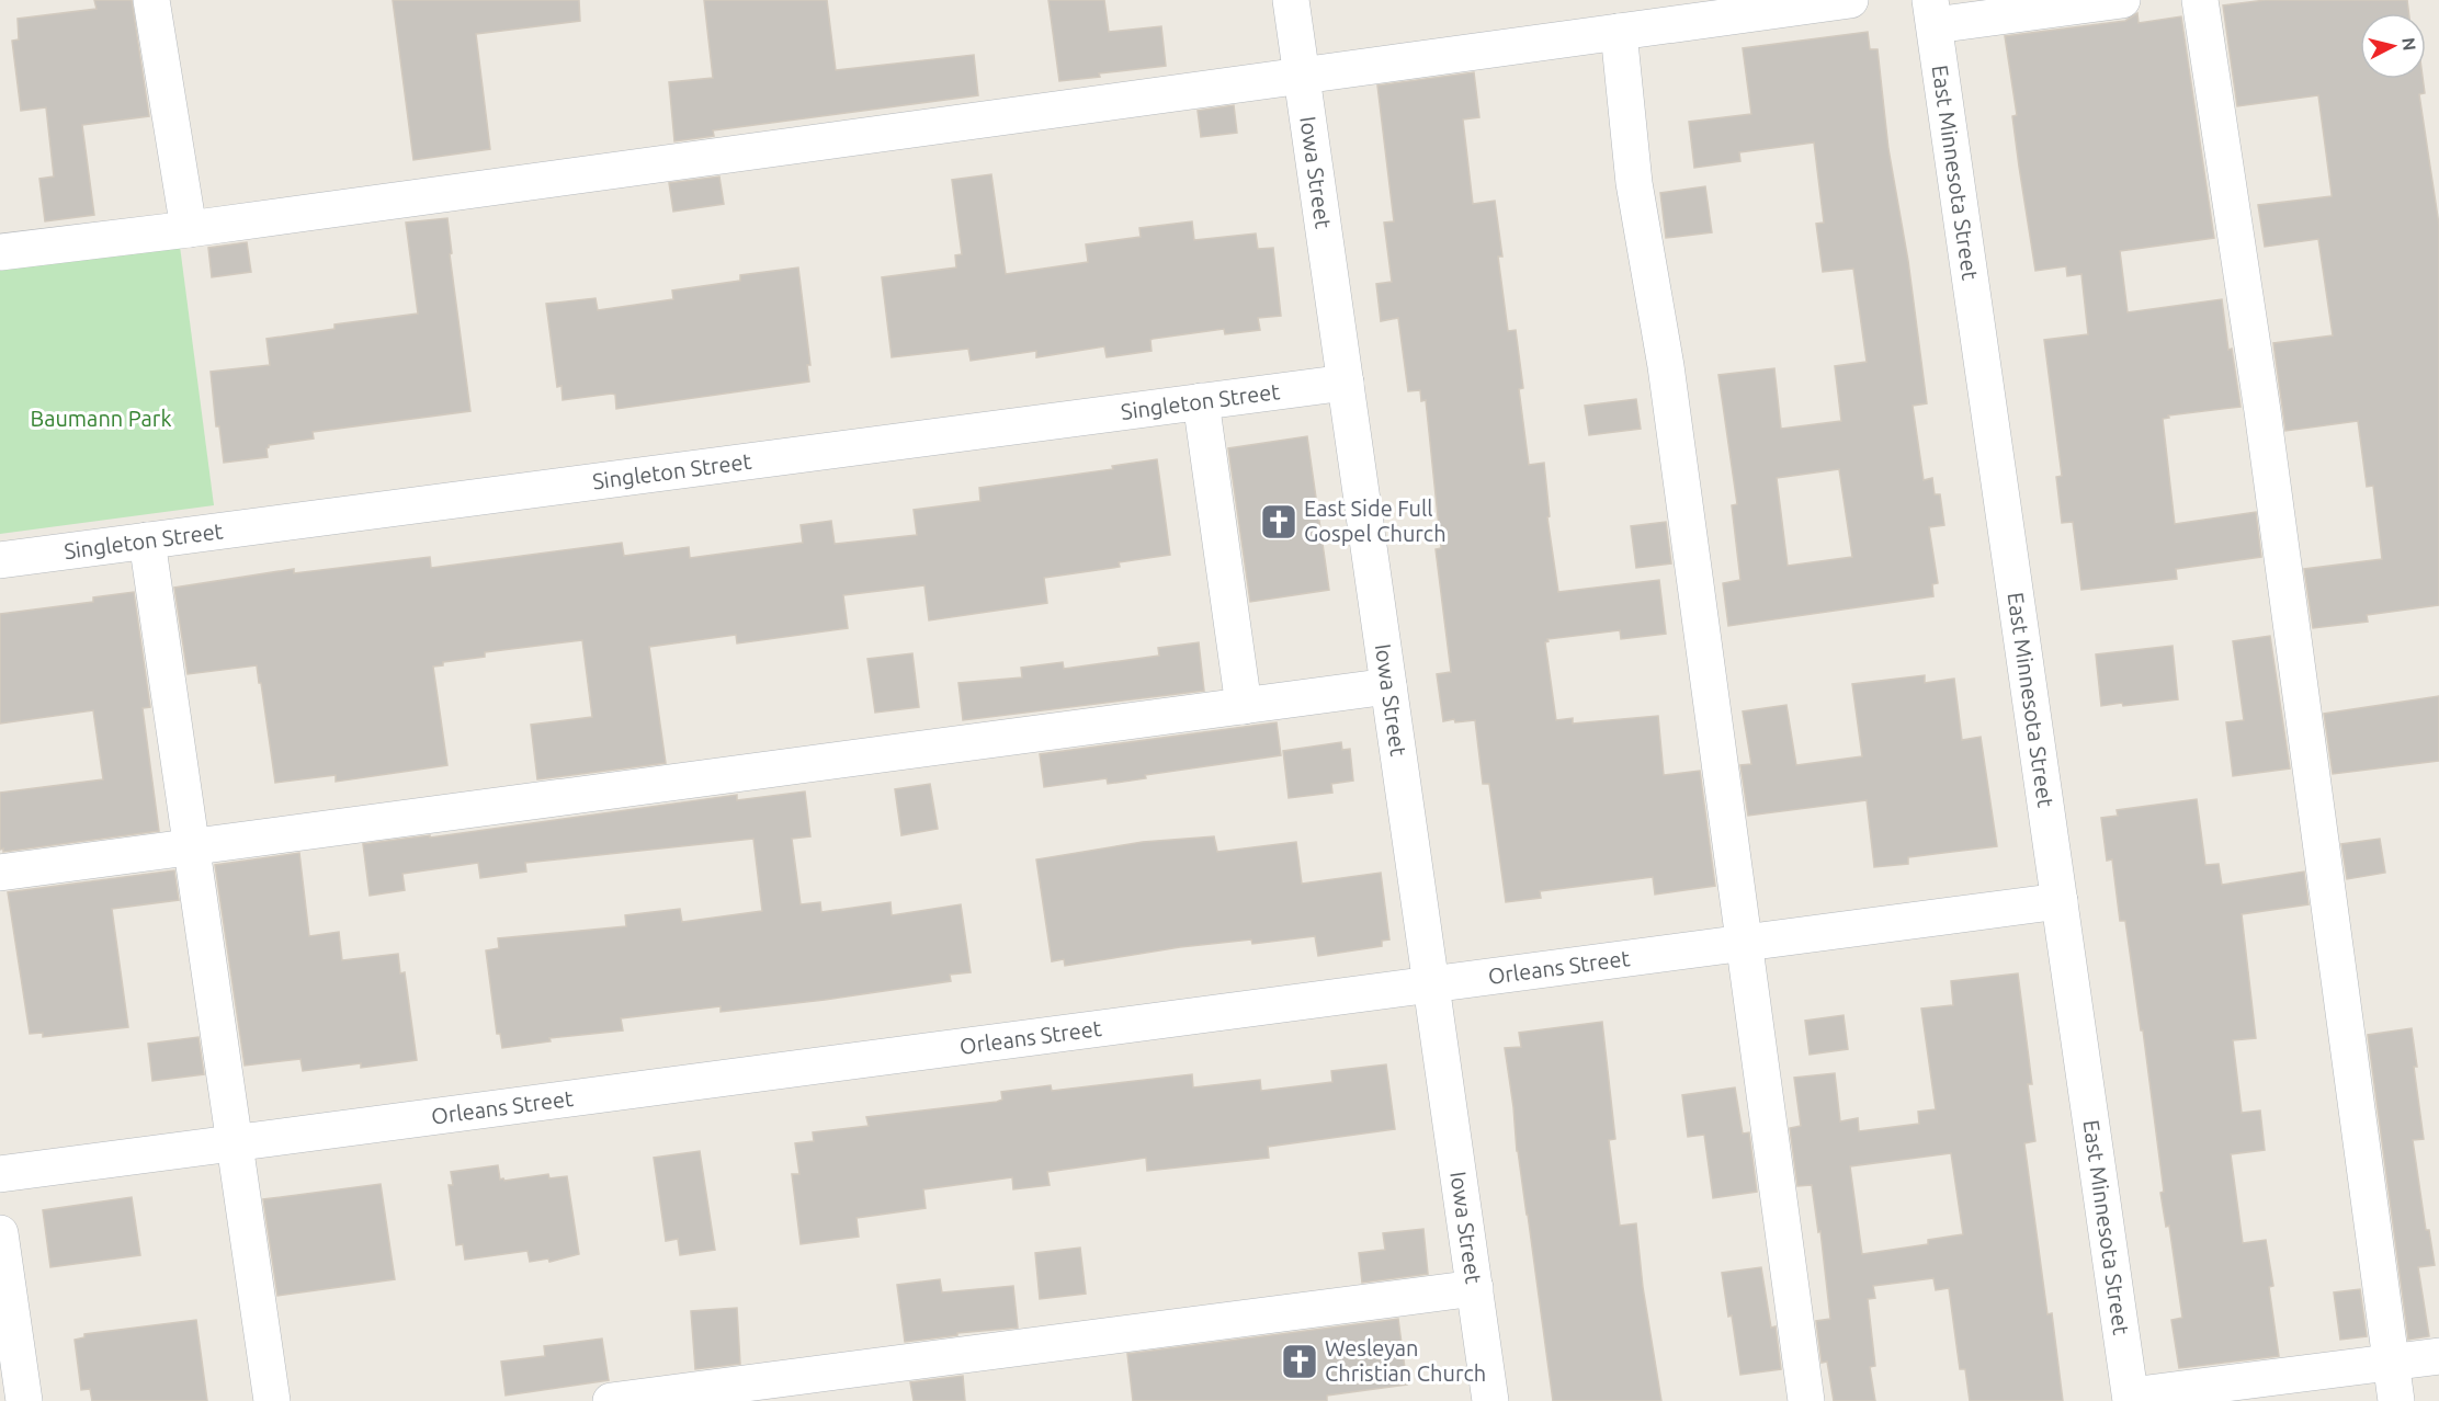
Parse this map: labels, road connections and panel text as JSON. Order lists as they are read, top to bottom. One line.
{"streets":{"street":["Iowa Street","East Minnesota Street","Singleton Street","Orleans Street"]},"crossings":[["Iowa Street","Singleton Street"],["Iowa Street","Orleans Street"],["East Minnesota Street","Orleans Street"]],"parks":["Baumann Park"],"places":{"church":["East Side Full Gospel Church","Wesleyan Christian Church"]},"north":"right"}
